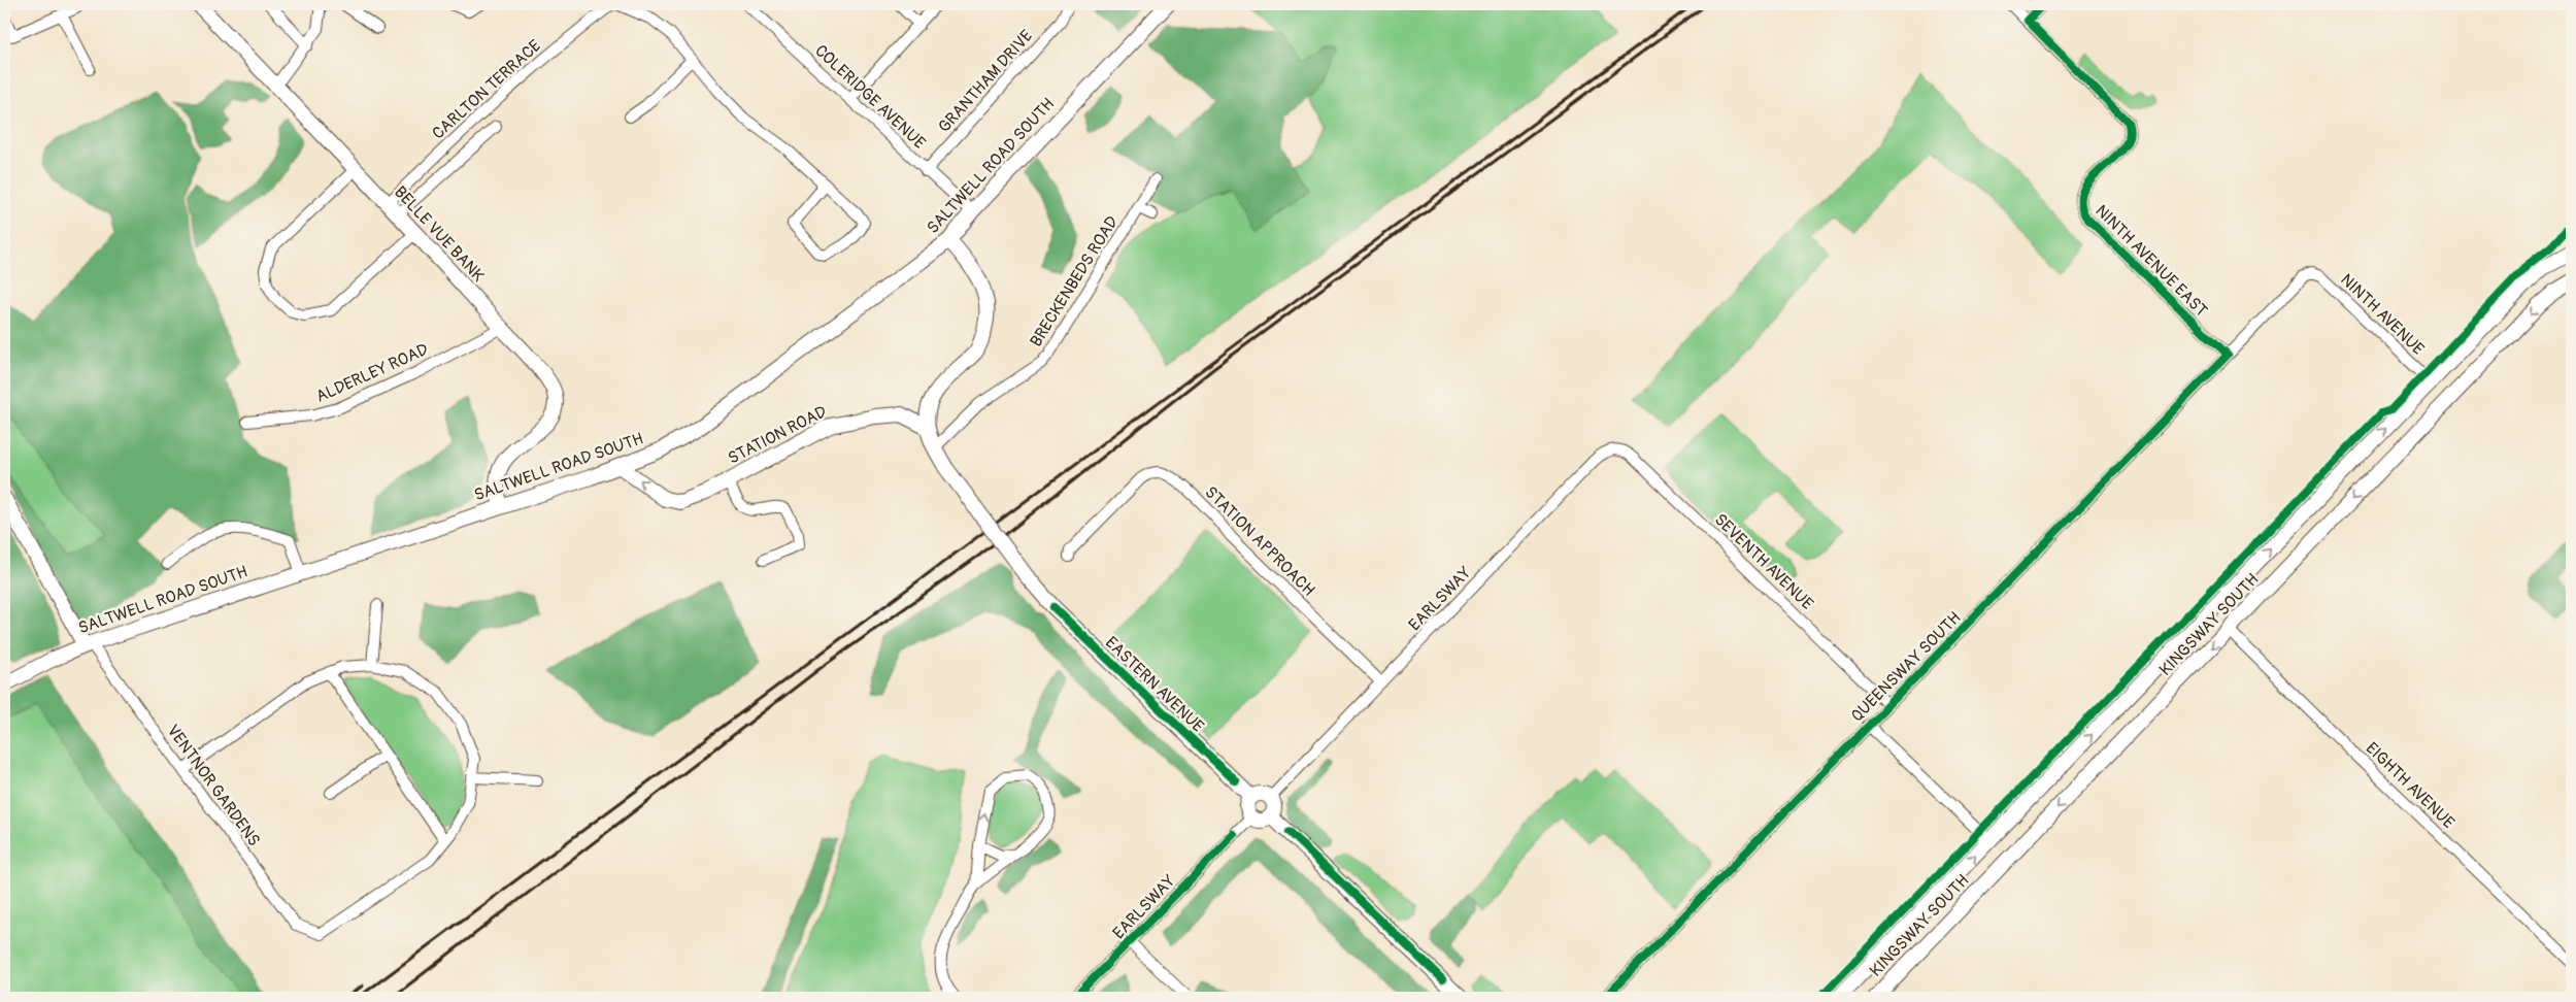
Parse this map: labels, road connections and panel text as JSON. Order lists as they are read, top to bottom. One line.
{"streets":{"street":["GRANTHAM DRIVE","CARLTON TERRACE","COLERIDGE AVENUE","SALTWELL ROAD SOUTH","BELLE VUE BANK","NINTH AVENUE EAST","BRECKENBEDS ROAD","NINTH AVENUE","ALDERLEY ROAD","STATION ROAD","STATION APPROACH","SEVENTH AVENUE","EARLSWAY","KINGSWAY SOUTH","QUEENSWAY SOUTH","EASTERN AVENUE","VENTNOR GARDENS","EIGHTH AVENUE"]},"crossings":[["GRANTHAM DRIVE","COLERIDGE AVENUE"],["CARLTON TERRACE","BELLE VUE BANK"],["COLERIDGE AVENUE","SALTWELL ROAD SOUTH"],["SALTWELL ROAD SOUTH","BELLE VUE BANK"],["SALTWELL ROAD SOUTH","STATION ROAD"],["SALTWELL ROAD SOUTH","VENTNOR GARDENS"],["BELLE VUE BANK","ALDERLEY ROAD"],["NINTH AVENUE EAST","QUEENSWAY SOUTH"],["BRECKENBEDS ROAD","EASTERN AVENUE"],["NINTH AVENUE","KINGSWAY SOUTH"],["NINTH AVENUE","QUEENSWAY SOUTH"],["STATION ROAD","EASTERN AVENUE"],["STATION APPROACH","EARLSWAY"],["SEVENTH AVENUE","EARLSWAY"],["SEVENTH AVENUE","QUEENSWAY SOUTH"],["EARLSWAY","EASTERN AVENUE"],["KINGSWAY SOUTH","EIGHTH AVENUE"]]}
